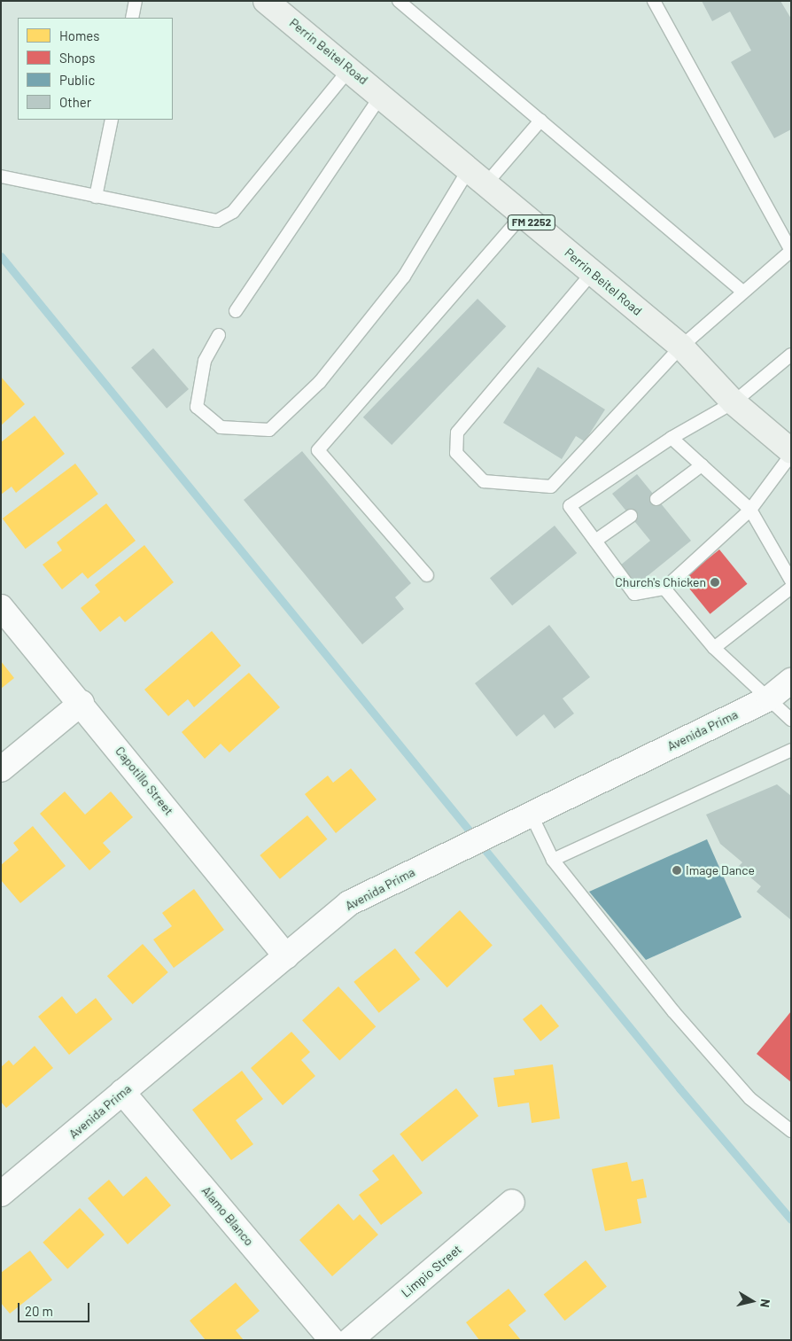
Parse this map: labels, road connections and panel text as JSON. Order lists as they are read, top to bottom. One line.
{"streets":{"main road":["Perrin Beitel Road","FM 2252"],"street":["Avenida Prima","Capotillo Street","Alamo Blanco","Limpio Street"]},"crossings":[["Avenida Prima","Capotillo Street"],["Avenida Prima","Alamo Blanco"]],"places":["Church's Chicken","Image Dance"],"legend":["Homes","Shops","Public","Other"],"scale_bar":"20 m","north":"right"}
